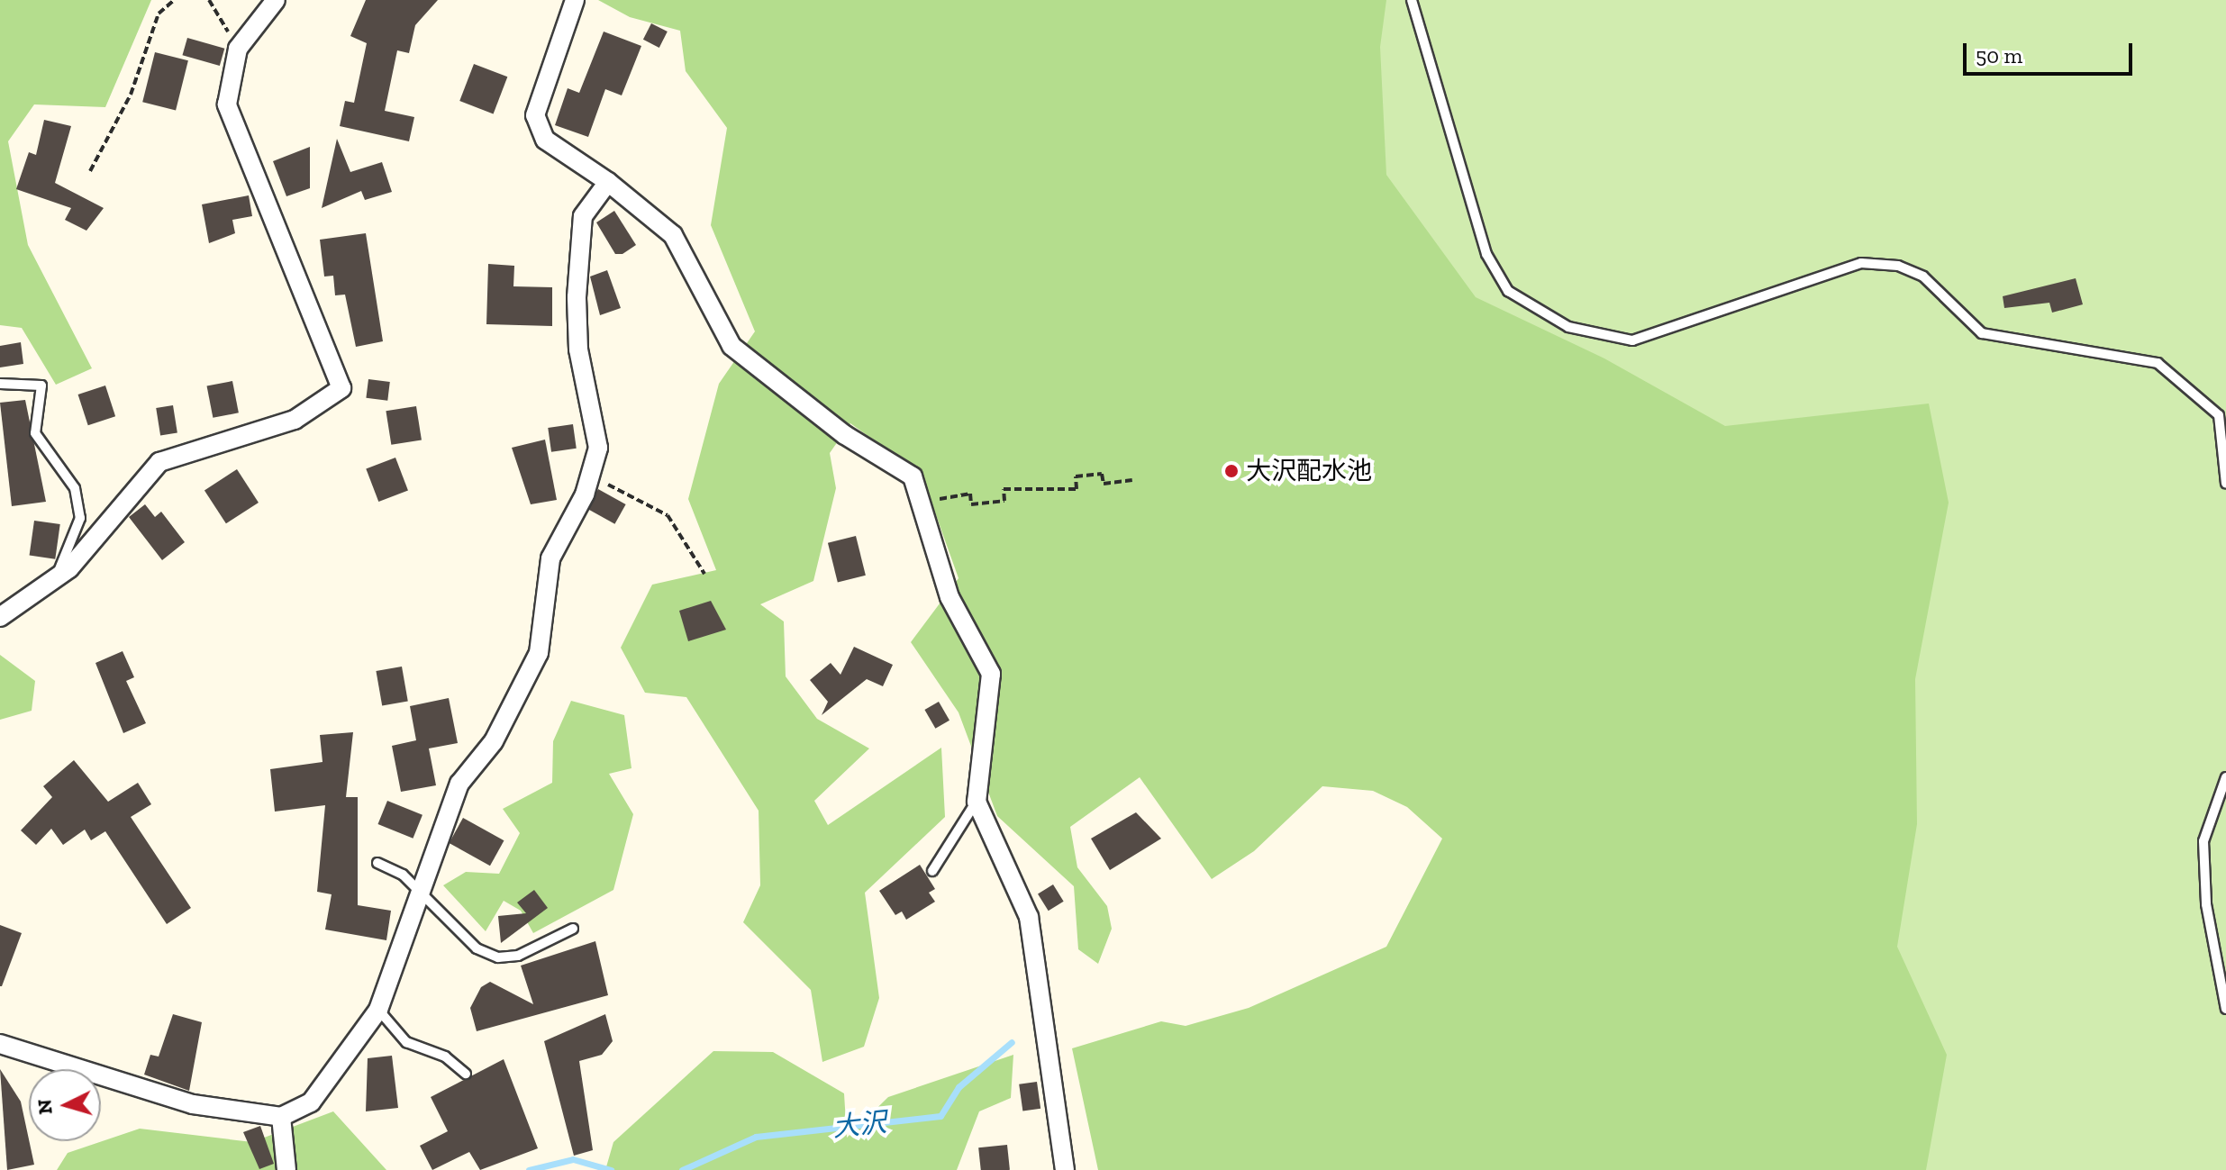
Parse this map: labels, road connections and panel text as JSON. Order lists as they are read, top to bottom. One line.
{"water":["大沢"],"places":["大沢配水池"],"scale_bar":"50 m","north":"left"}
